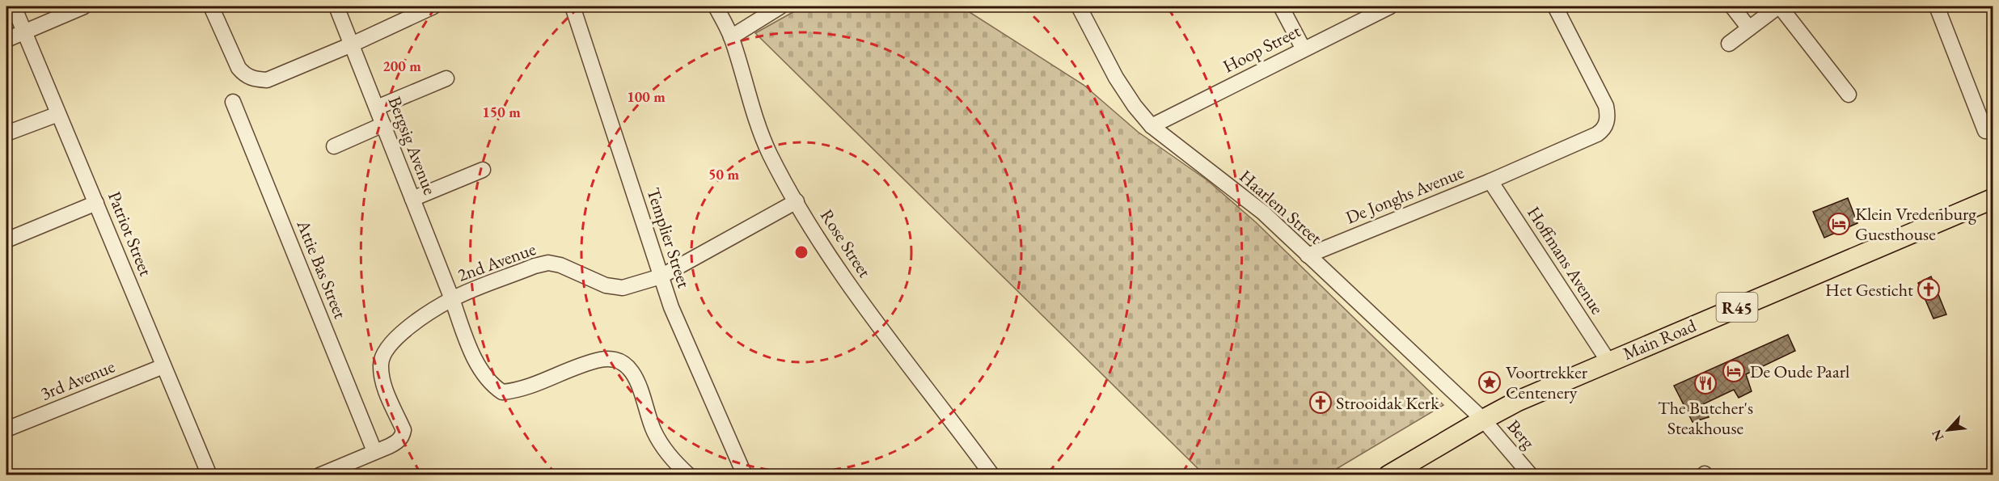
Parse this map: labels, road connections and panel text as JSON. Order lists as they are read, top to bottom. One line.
{"streets":{"main road":["R45","Main Road"],"street":["Hoop Street","Bergsig Avenue","De Jonghs Avenue","Haarlem Street","Patriot Street","Templier Street","Rose Street","Hoffmans Avenue","2nd Avenue","Attie Bas Street","3rd Avenue","Berg"]},"crossings":[["Hoop Street","Haarlem Street"],["Bergsig Avenue","2nd Avenue"],["De Jonghs Avenue","Haarlem Street"],["De Jonghs Avenue","Hoffmans Avenue"],["Haarlem Street","Main Road"],["Haarlem Street","Berg"],["Patriot Street","3rd Avenue"],["Templier Street","2nd Avenue"],["Rose Street","2nd Avenue"],["Hoffmans Avenue","Main Road"],["2nd Avenue","Attie Bas Street"],["Main Road","Berg"]],"places":{"hotel":["Klein Vredenburg Guesthouse","De Oude Paarl"],"church":["Het Gesticht","Strooidak Kerk"],"place":["Voortrekker Centenery"],"restaurant":["The Butcher's Steakhouse"]},"north":"bottom left","rings":["200 m","100 m","150 m","50 m"]}
